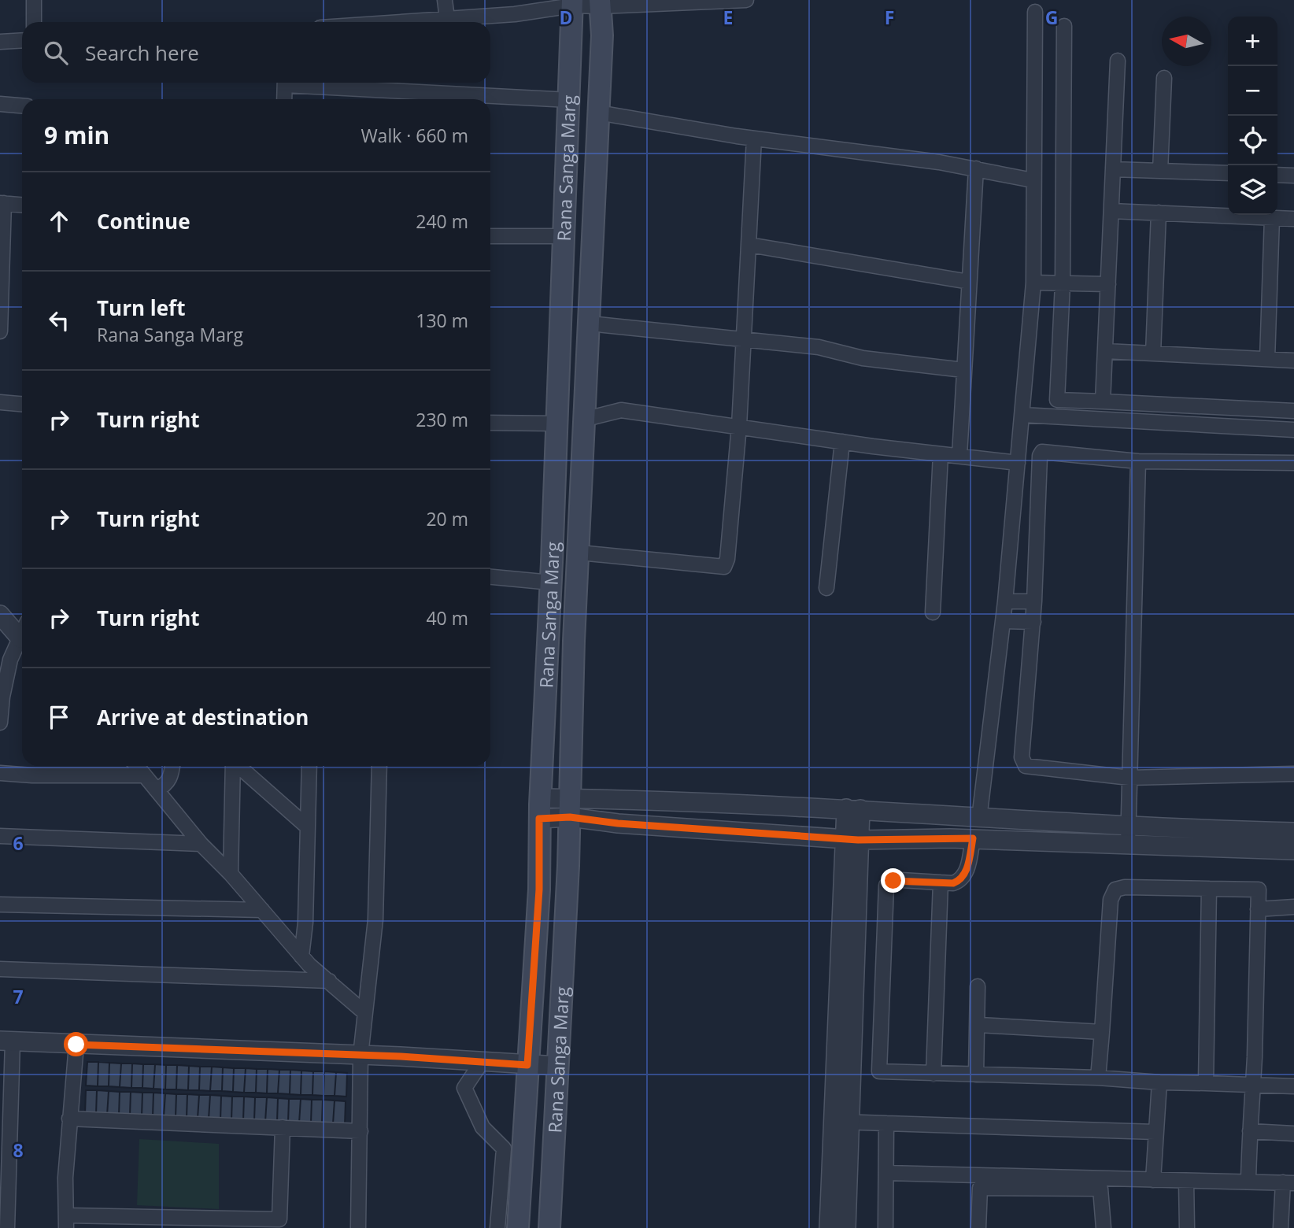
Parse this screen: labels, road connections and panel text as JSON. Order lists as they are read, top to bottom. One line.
{"streets":{"main road":["Rana Sanga Marg"]},"north":"left","page":{"map_buttons":["+","−"],"search":"Search here","heading":["9 min","Walk · 660 m"],"list":[["Continue","240 m"],["Turn left","Rana Sanga Marg","130 m"],["Turn right","230 m"],["Turn right","20 m"],["Turn right","40 m"],"Arrive at destination"]},"grid":{"columns":["D","E","F","G"],"rows":["6","7","8"]}}
